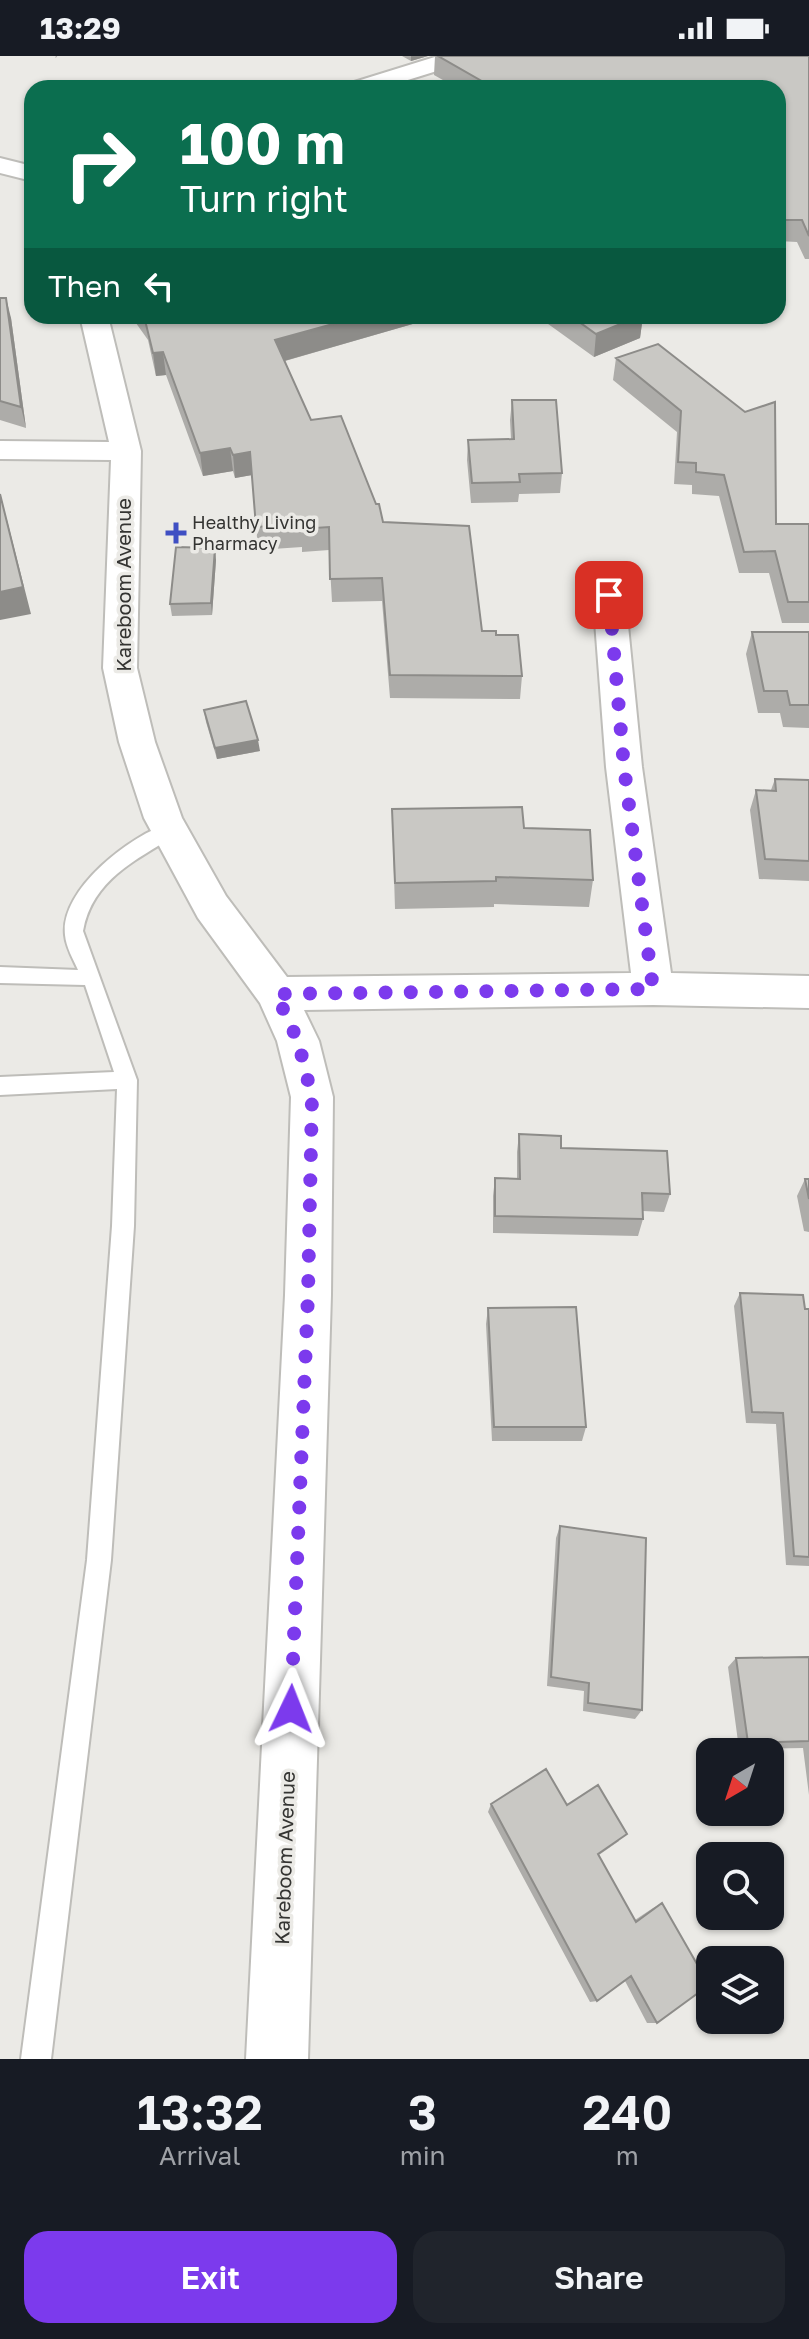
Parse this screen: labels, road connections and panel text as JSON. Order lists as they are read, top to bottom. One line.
{"streets":{"street":["Kareboom Avenue"]},"places":{"health":["Healthy Living Pharmacy"]},"north":"bottom left","page":{"status":"13:29","turn":["100 m","Turn right"],"then":"Then","eta":["13:32","Arrival","3","min","240","m"],"buttons":["Exit","Share"]}}
